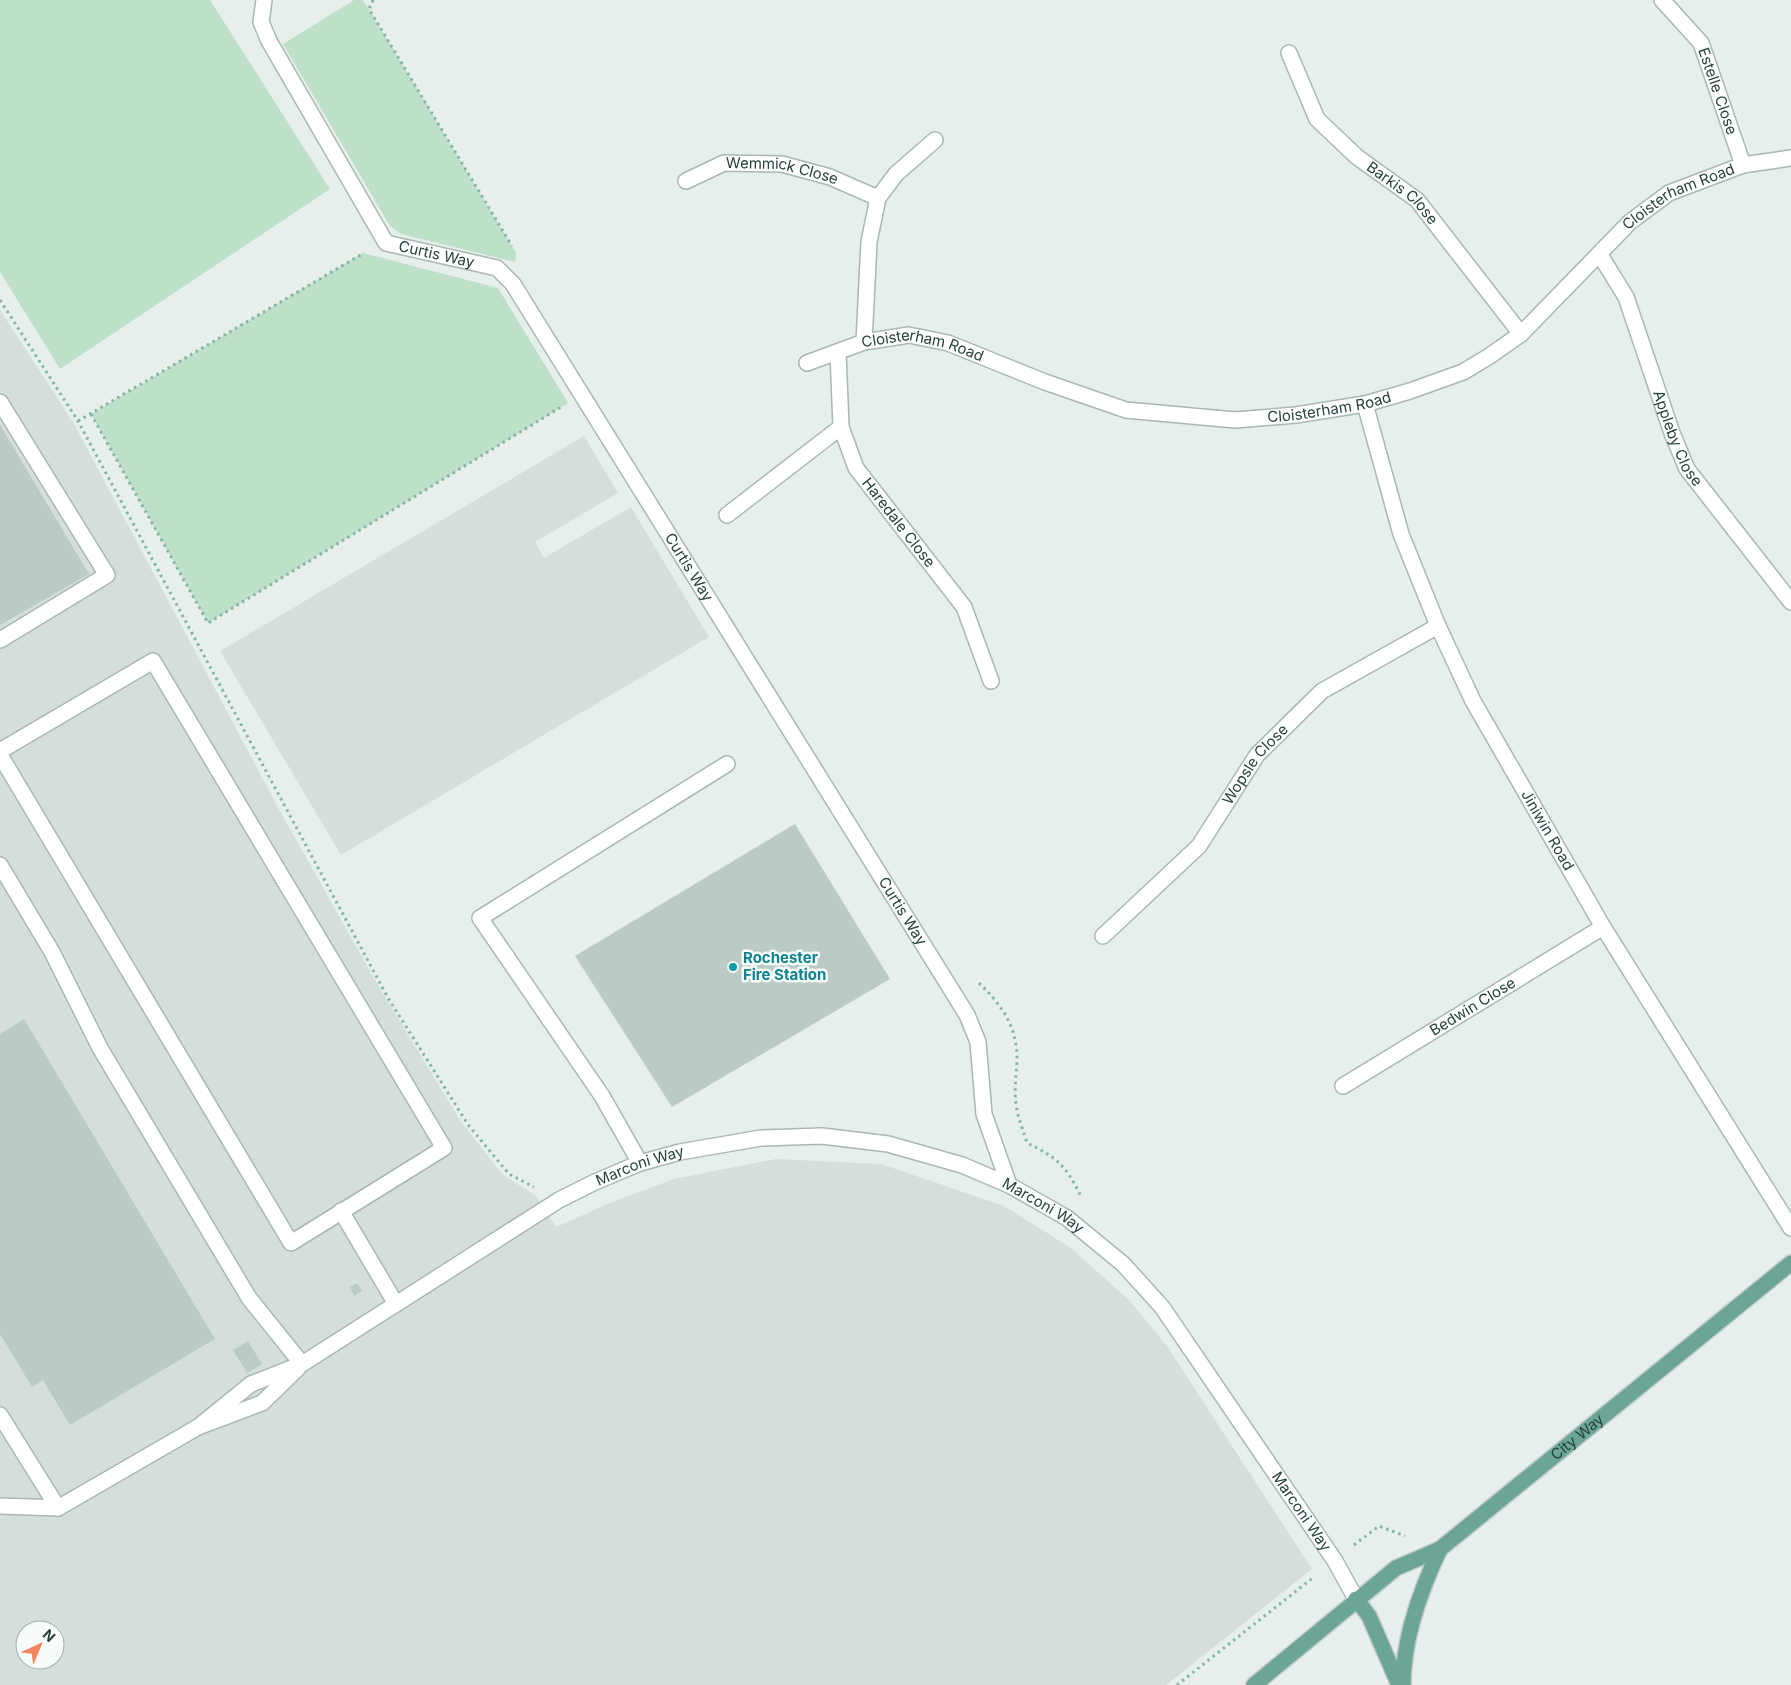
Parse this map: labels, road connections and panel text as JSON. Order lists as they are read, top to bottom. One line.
{"streets":{"main road":["City Way"],"street":["Estelle Close","Wemmick Close","Barkis Close","Cloisterham Road","Curtis Way","Appleby Close","Haredale Close","Wopsle Close","Jiniwin Road","Bedwin Close","Marconi Way"]},"crossings":[["Estelle Close","Cloisterham Road"],["Barkis Close","Cloisterham Road"],["Cloisterham Road","Appleby Close"],["Cloisterham Road","Haredale Close"],["Cloisterham Road","Jiniwin Road"],["Curtis Way","Marconi Way"],["Wopsle Close","Jiniwin Road"],["Jiniwin Road","Bedwin Close"],["Marconi Way","City Way"]],"places":["Rochester Fire Station"],"north":"top right"}
